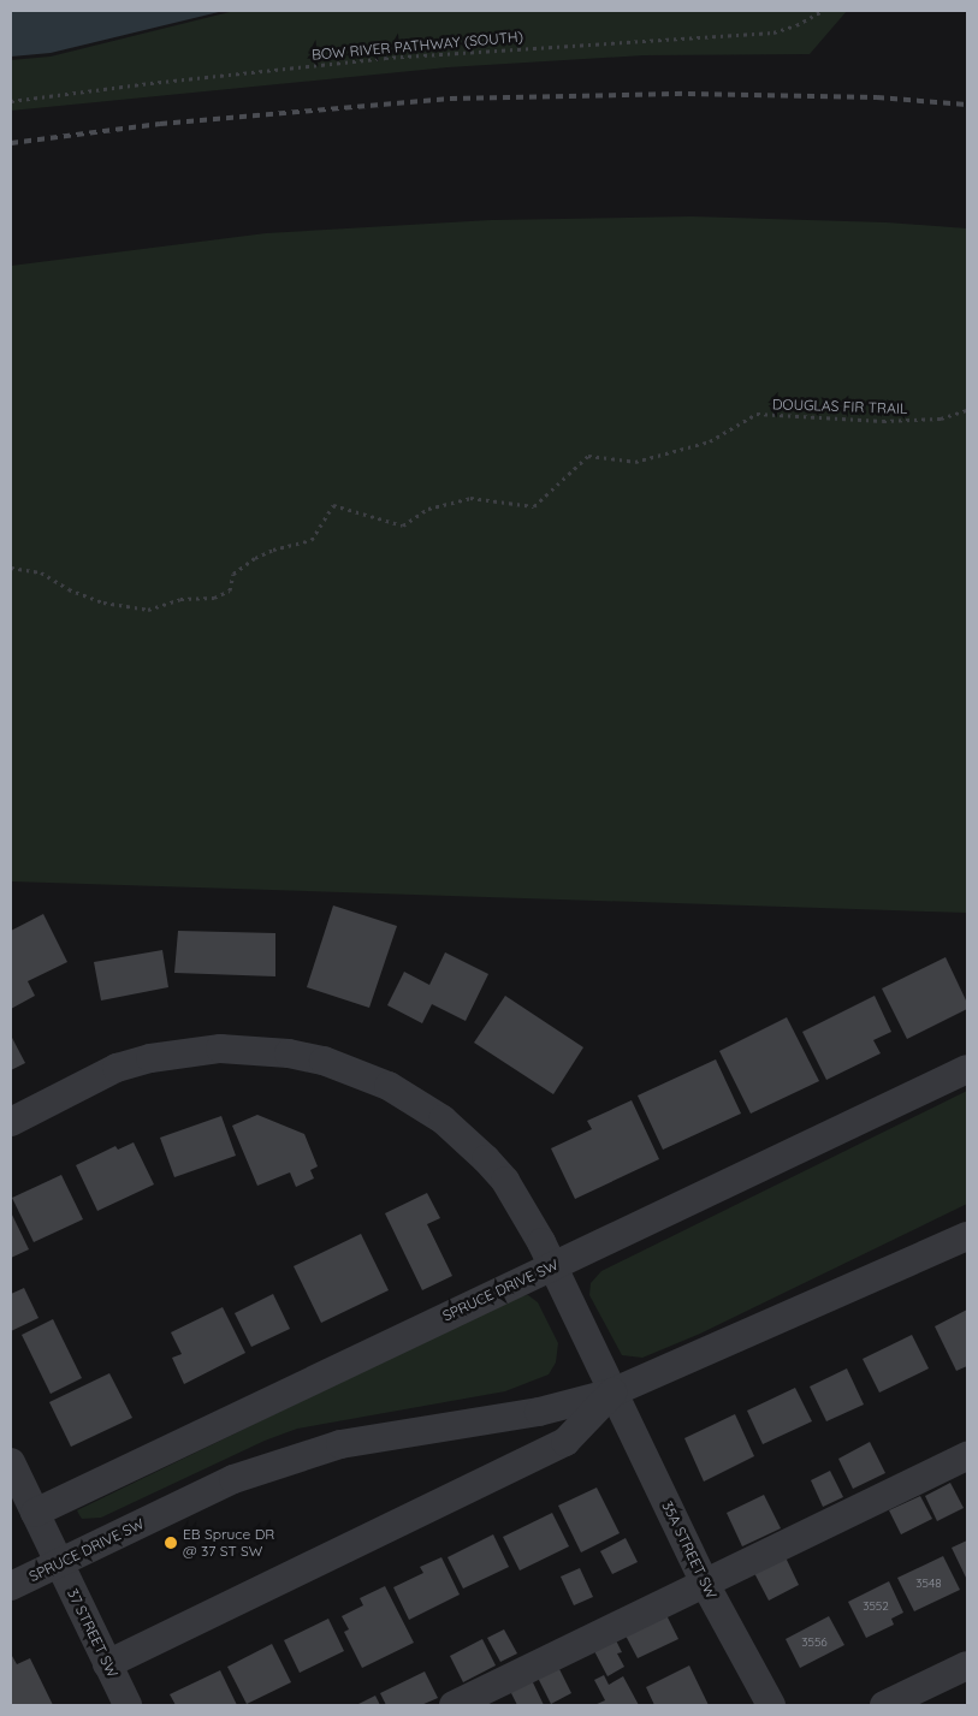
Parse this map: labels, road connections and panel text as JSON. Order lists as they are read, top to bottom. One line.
{"streets":{"street":["SPRUCE DRIVE SW","35A STREET SW","37 STREET SW"],"path":["BOW RIVER PATHWAY (SOUTH)","DOUGLAS FIR TRAIL"]},"crossings":[["SPRUCE DRIVE SW","35A STREET SW"],["SPRUCE DRIVE SW","37 STREET SW"]],"places":["EB Spruce DR @ 37 ST SW"],"house_numbers":["3548","3552","3556"]}
